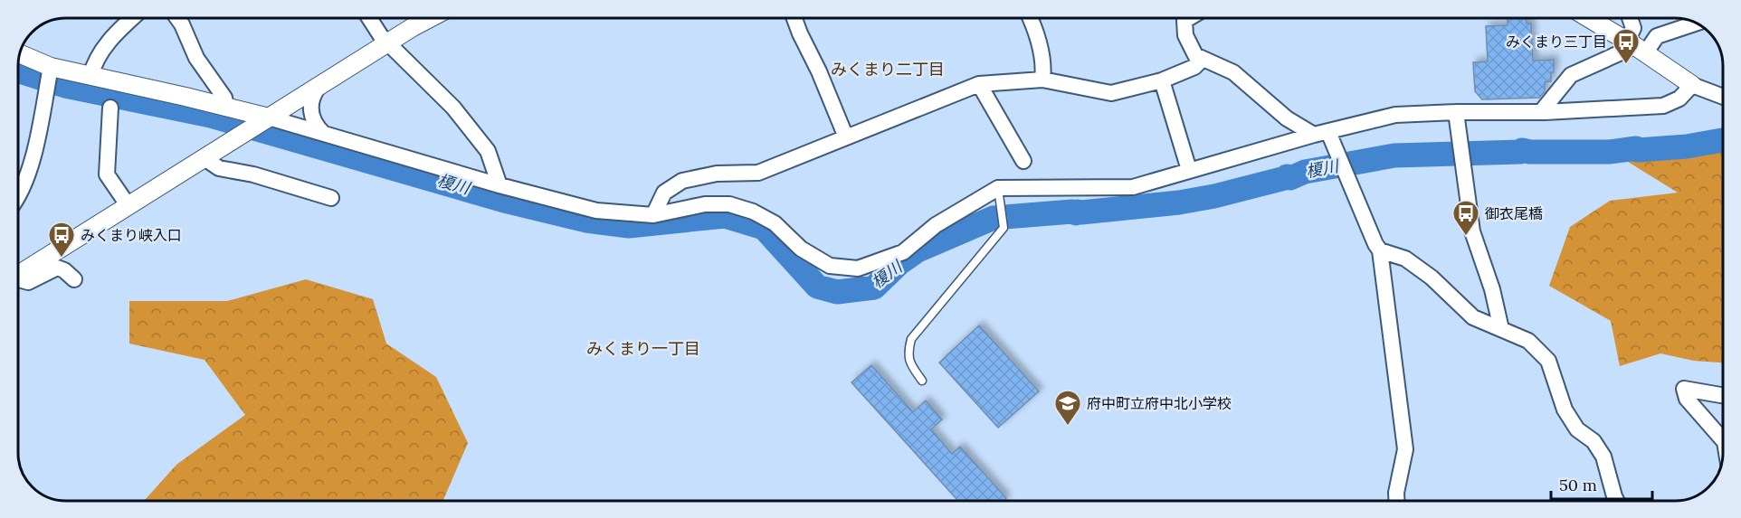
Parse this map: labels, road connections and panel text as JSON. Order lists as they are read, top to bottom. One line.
{"districts":["みくまり二丁目","みくまり一丁目"],"water":["榎川"],"places":{"bus stop":["みくまり三丁目","御衣尾橋","みくまり峡入口"],"school or university":["府中町立府中北小学校"]},"scale_bar":"50 m"}
